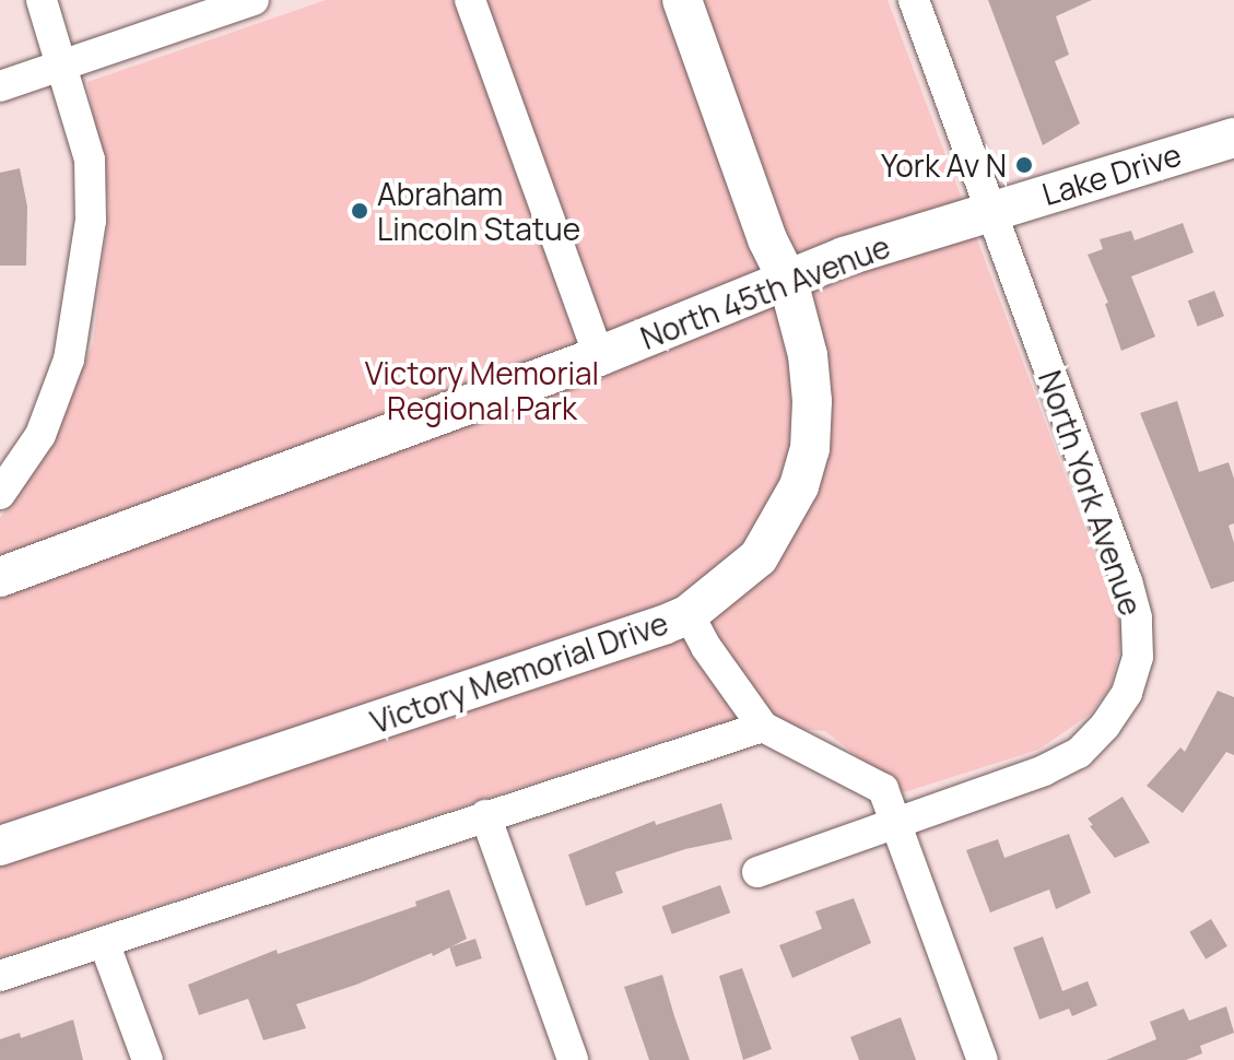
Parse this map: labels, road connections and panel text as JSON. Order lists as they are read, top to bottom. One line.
{"streets":{"street":["Lake Drive","North 45th Avenue","North York Avenue","Victory Memorial Drive"]},"crossings":[["Lake Drive","North 45th Avenue"],["Lake Drive","North York Avenue"],["North 45th Avenue","North York Avenue"],["North 45th Avenue","Victory Memorial Drive"]],"parks":["Victory Memorial Regional Park"],"places":["York Av N","Abraham Lincoln Statue"]}
